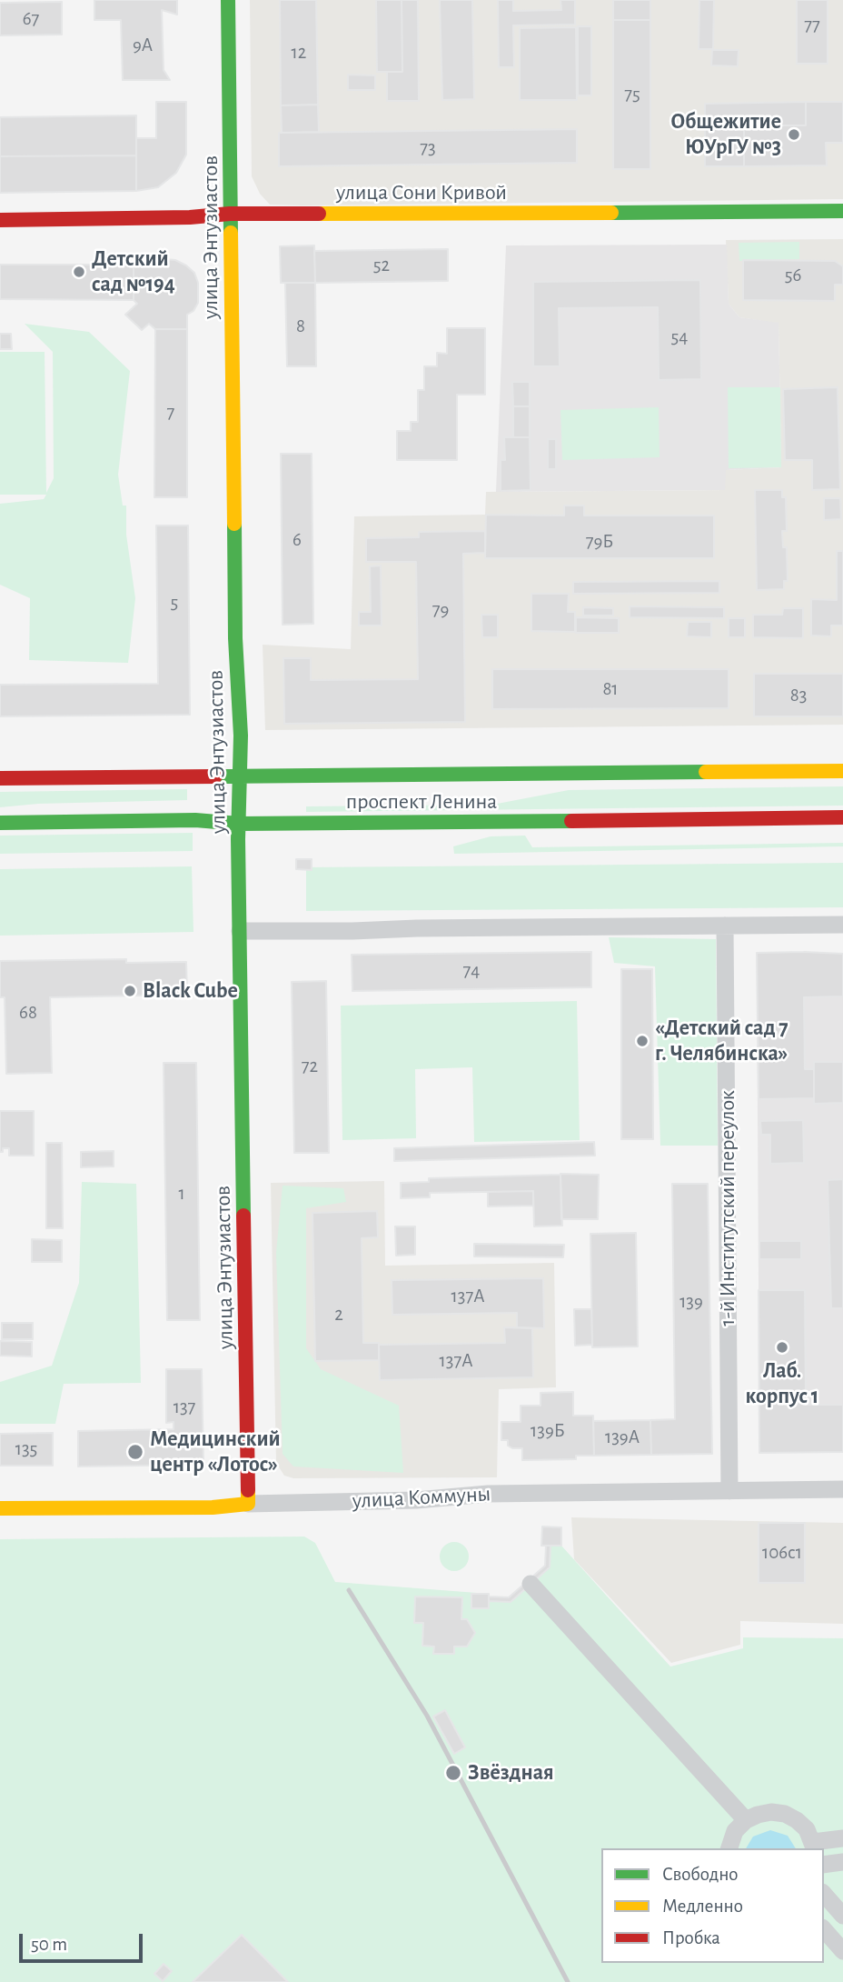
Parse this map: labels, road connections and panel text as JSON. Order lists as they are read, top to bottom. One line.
{"streets":{"main road":["улица Сони Кривой","улица Энтузиастов","проспект Ленина","улица Коммуны"],"street":["1-й Институтский переулок"]},"crossings":[["улица Сони Кривой","улица Энтузиастов"],["улица Энтузиастов","проспект Ленина"],["улица Энтузиастов","улица Коммуны"],["1-й Институтский переулок","улица Коммуны"]],"places":["Общежитие ЮУрГУ №3","Детский сад №194","Black Cube","«Детский сад 7 г. Челябинска»","Лаб. корпус 1","Медицинский центр «Лотос»","Звёздная"],"house_numbers":["67","77","9А","12","75","73","52","56","8","54","7","6","79Б","5","79","81","83","74","68","72","1","137А","139","2","137А","137","139Б","139А","135","106с1"],"legend":["Свободно","Медленно","Пробка"],"scale_bar":"50 m"}
